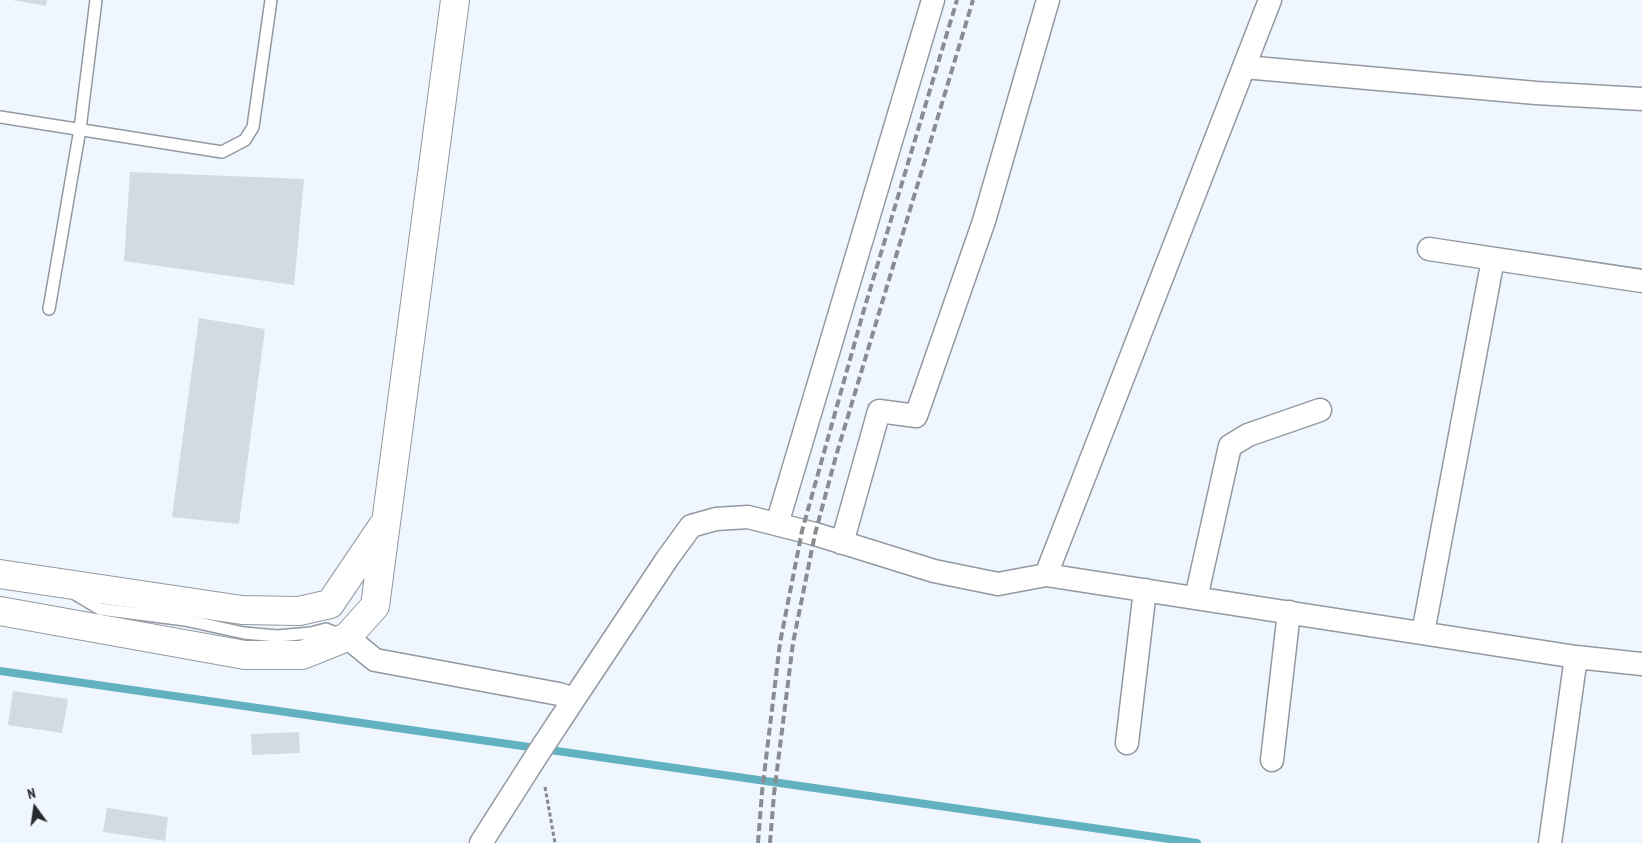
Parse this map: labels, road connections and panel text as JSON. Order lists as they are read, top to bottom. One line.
{"north":"top"}
